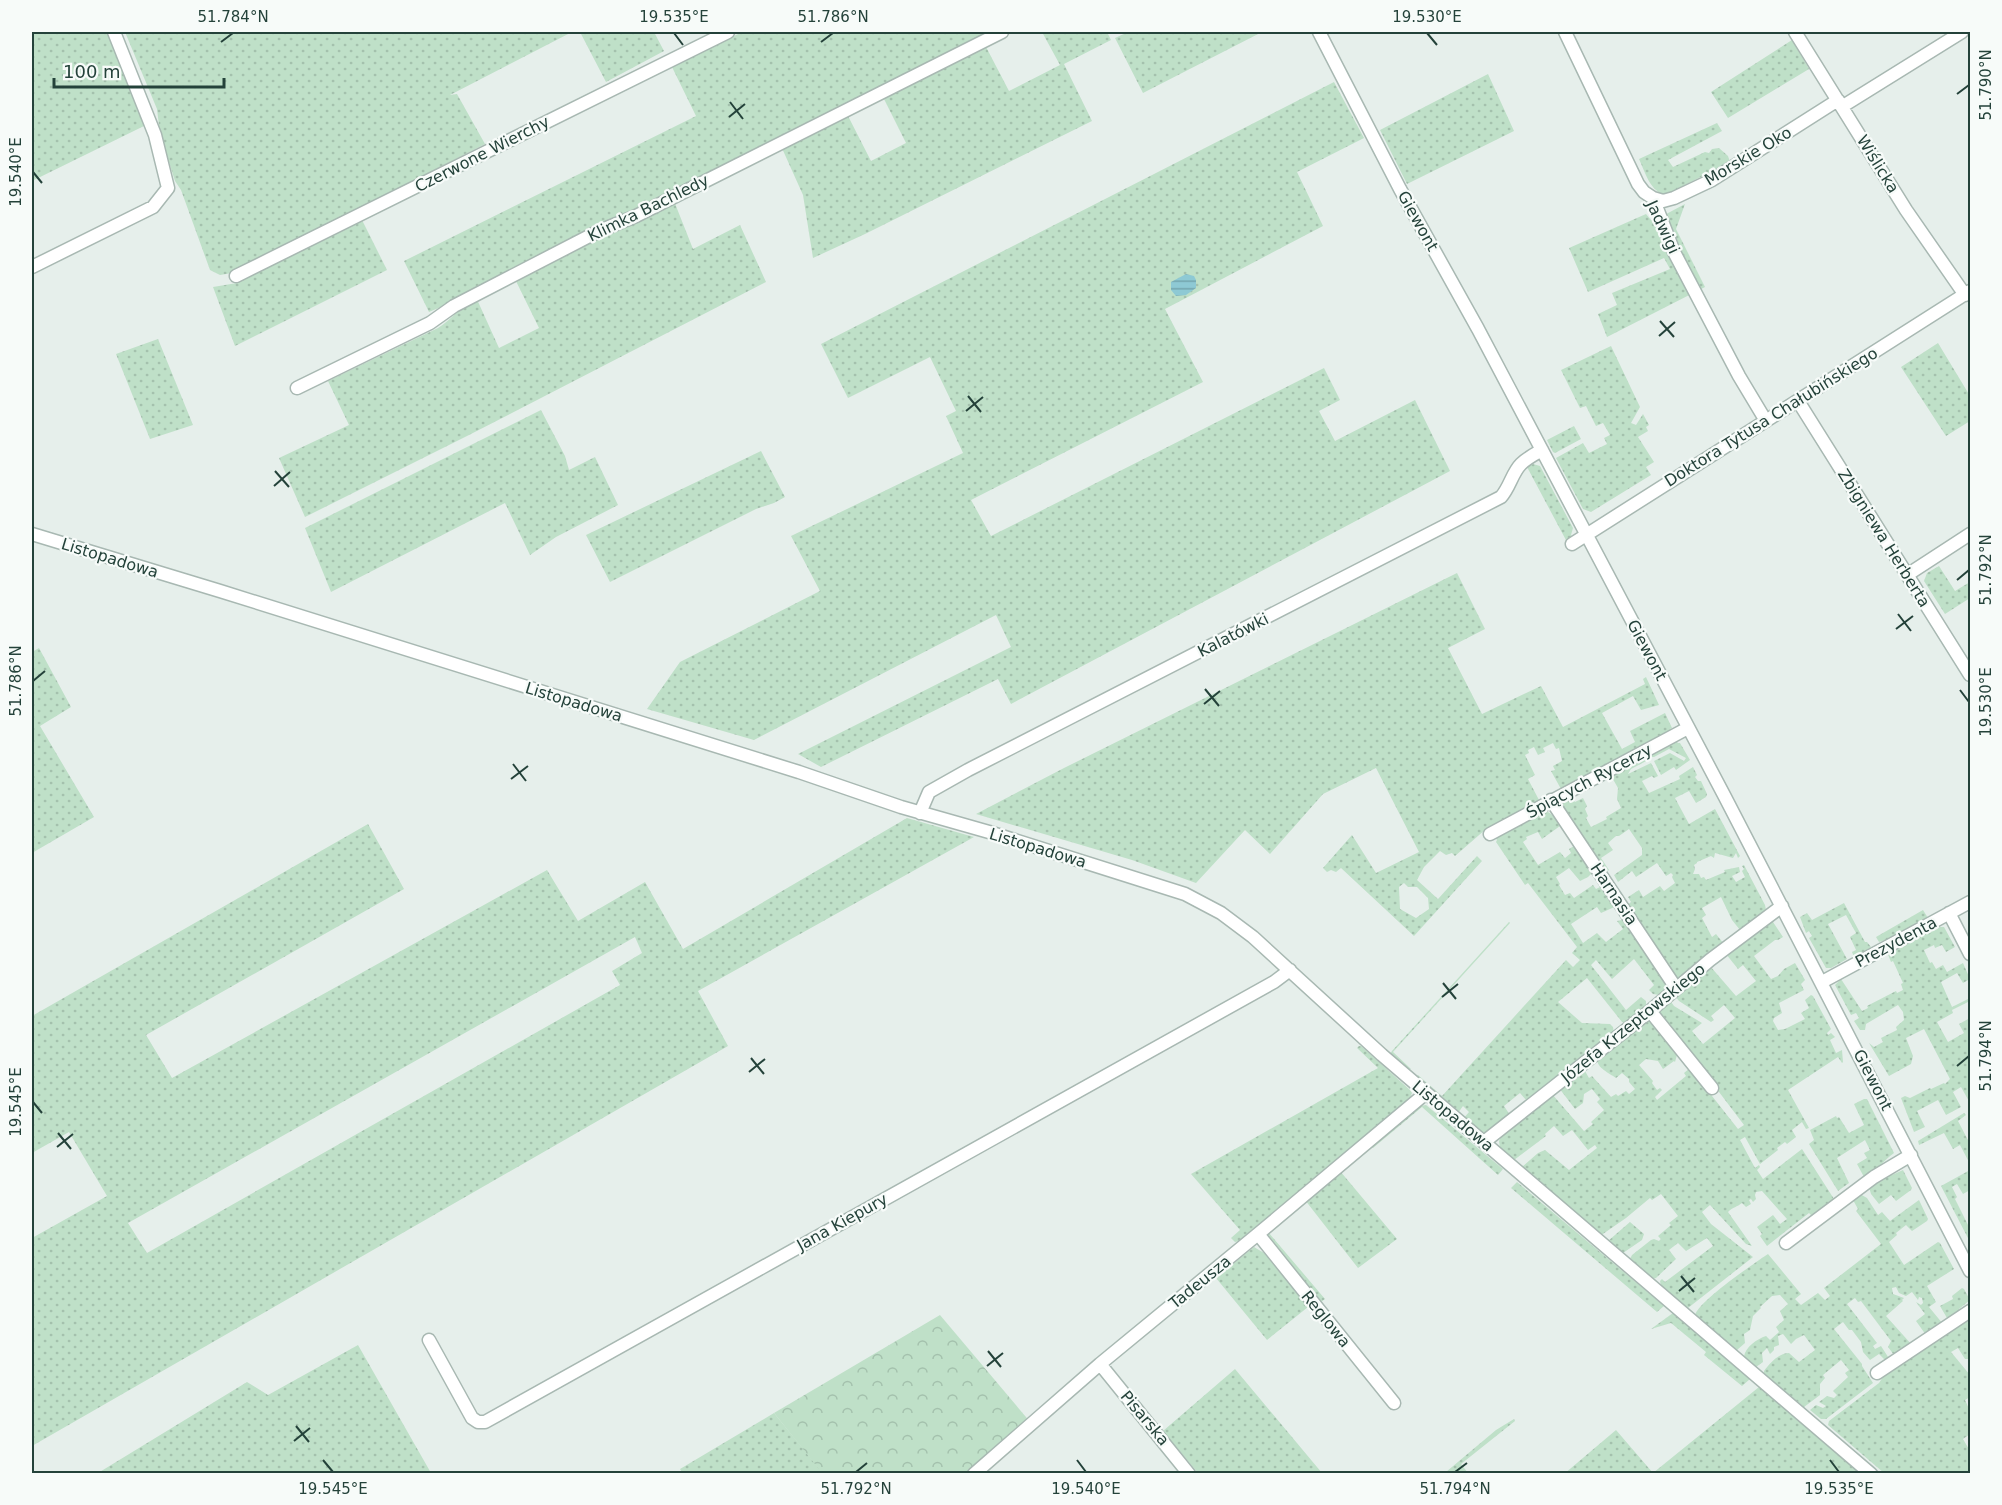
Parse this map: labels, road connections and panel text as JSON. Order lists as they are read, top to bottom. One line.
{"streets":{"street":["Czerwone Wierchy","Morskie Oko","Wiślicka","Klimka Bachledy","Giewont","Jadwigi","Doktora Tytusa Chałubińskiego","Zbigniewa Herberta","Listopadowa","Kalatówki","Śpiących Rycerzy","Harnasia","Prezydenta","Józefa Krzeptowskiego","Jana Kiepury","Tadeusza","Reglowa","Pisarska"]},"crossings":[["Morskie Oko","Wiślicka"],["Morskie Oko","Jadwigi"],["Wiślicka","Doktora Tytusa Chałubińskiego"],["Giewont","Doktora Tytusa Chałubińskiego"],["Giewont","Kalatówki"],["Giewont","Śpiących Rycerzy"],["Giewont","Prezydenta"],["Giewont","Józefa Krzeptowskiego"],["Jadwigi","Doktora Tytusa Chałubińskiego"],["Doktora Tytusa Chałubińskiego","Zbigniewa Herberta"],["Listopadowa","Kalatówki"],["Listopadowa","Józefa Krzeptowskiego"],["Listopadowa","Jana Kiepury"],["Listopadowa","Tadeusza"],["Śpiących Rycerzy","Harnasia"],["Harnasia","Józefa Krzeptowskiego"],["Tadeusza","Reglowa"],["Tadeusza","Pisarska"]],"scale_bar":"100 m","coordinates":["51.784°N","19.535°E","51.786°N","19.530°E","51.790°N","19.540°E","51.792°N","51.794°N","19.545°E"]}
